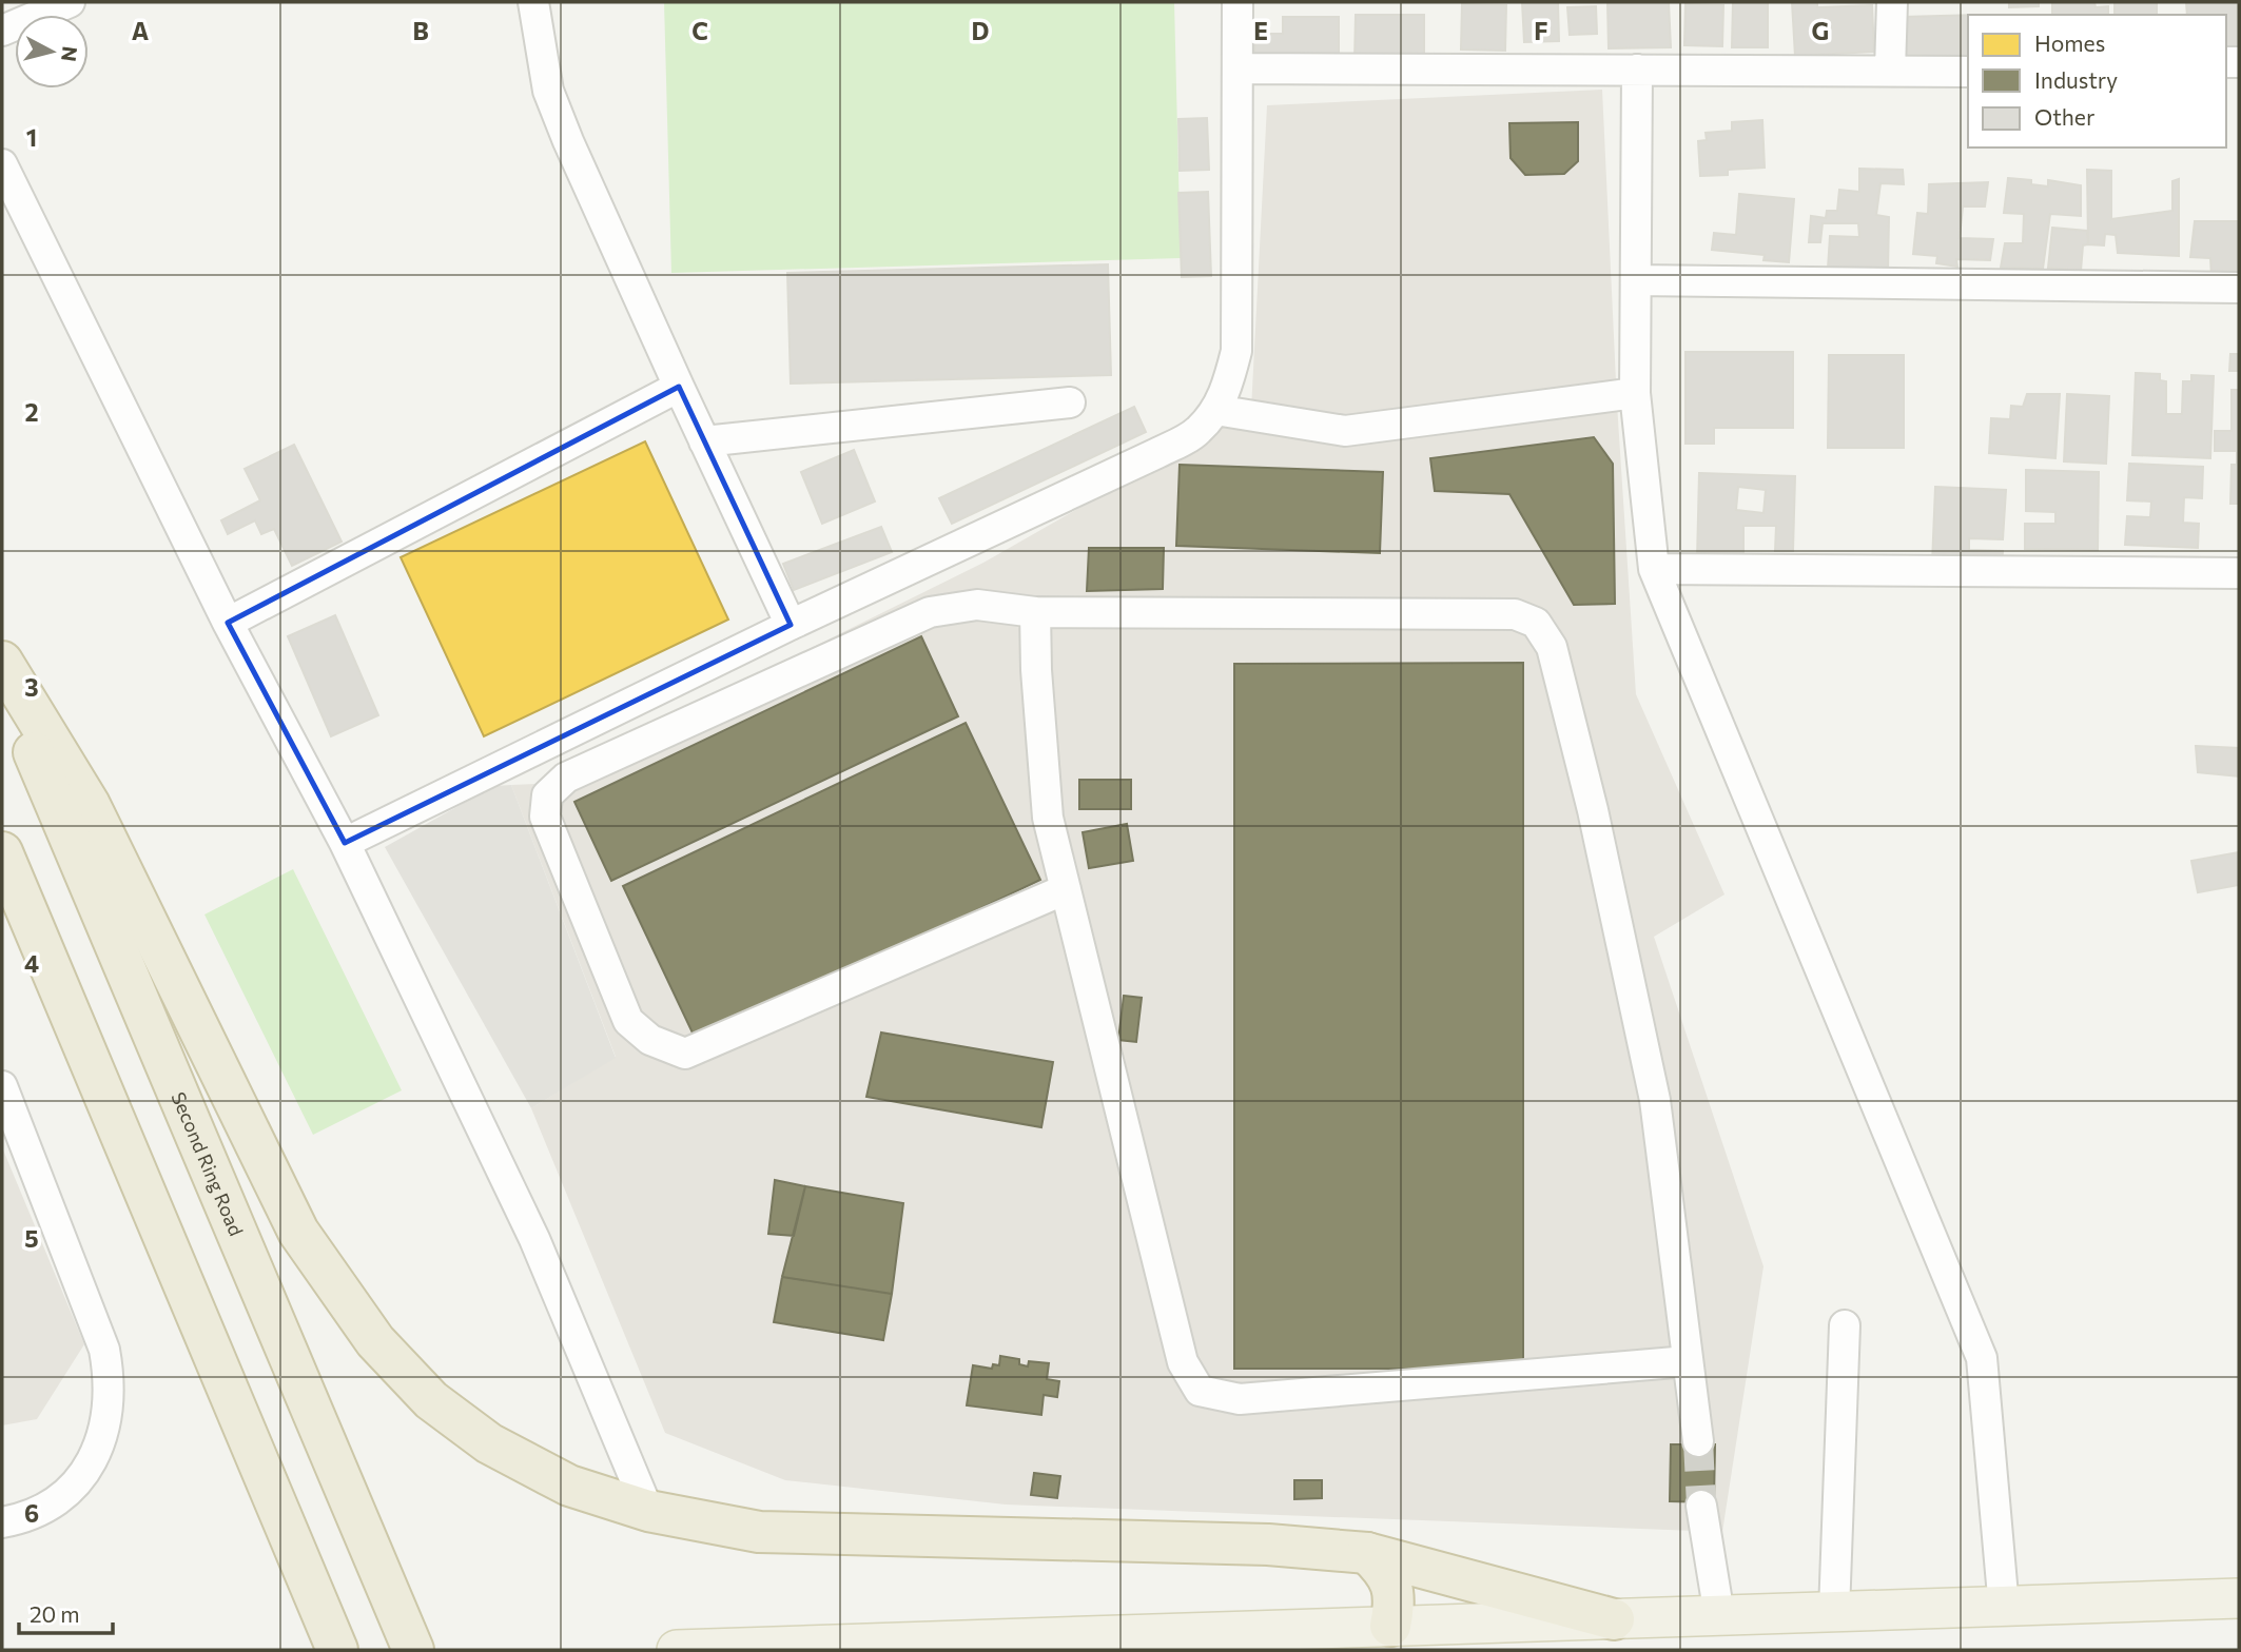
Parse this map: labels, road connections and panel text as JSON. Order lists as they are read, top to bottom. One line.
{"streets":{"highway":["Second Ring Road"]},"legend":["Homes","Industry","Other"],"scale_bar":"20 m","north":"right","grid":{"columns":["A","B","C","D","E","F","G"],"rows":["1","2","3","4","5","6"]}}
